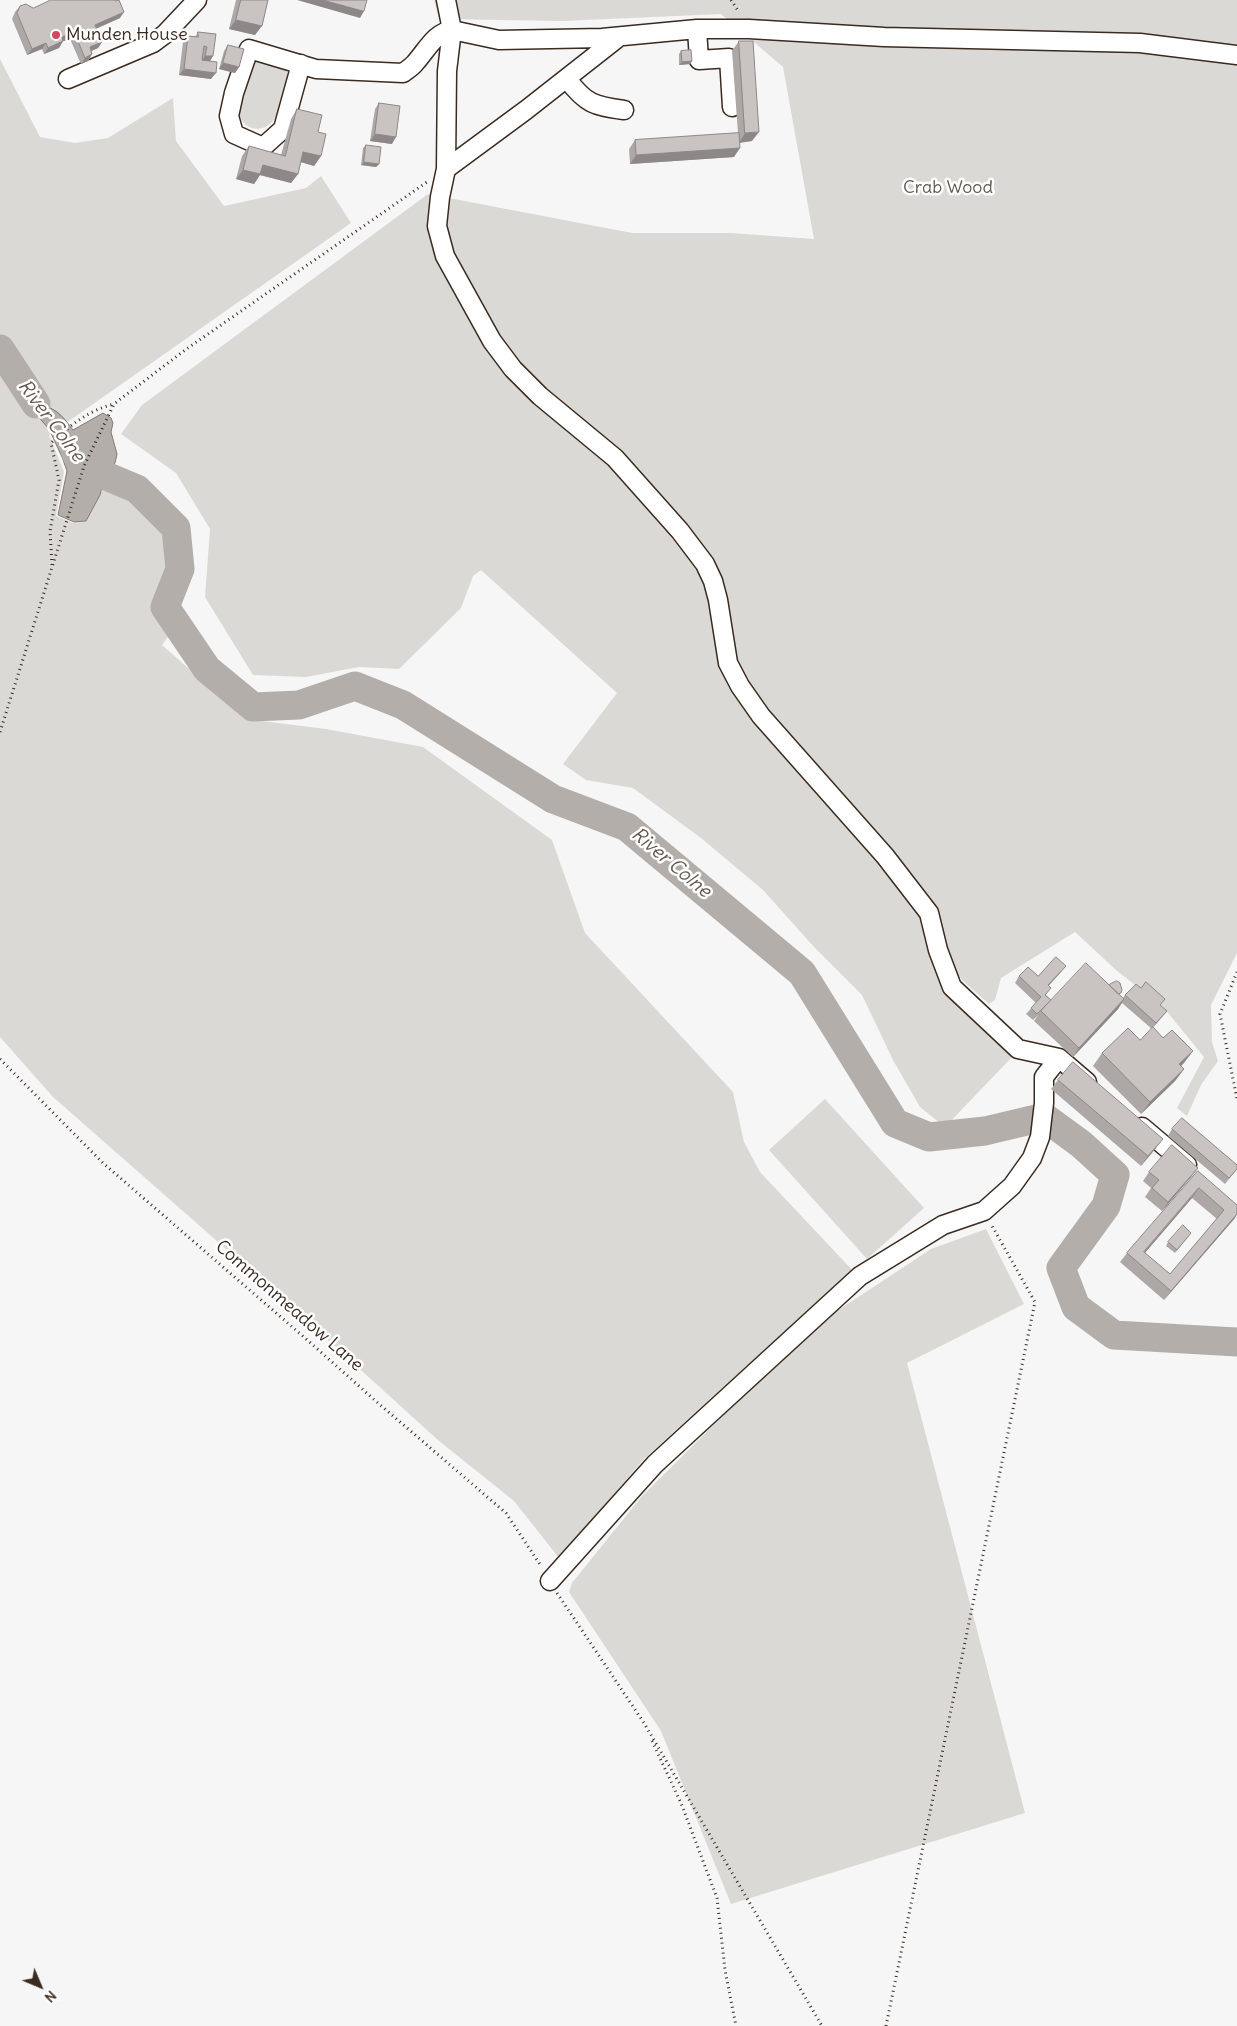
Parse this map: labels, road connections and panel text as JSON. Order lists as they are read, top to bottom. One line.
{"streets":{"path":["Commonmeadow Lane"]},"water":["River Colne"],"parks":["Crab Wood"],"places":["Munden House"],"north":"bottom right"}
